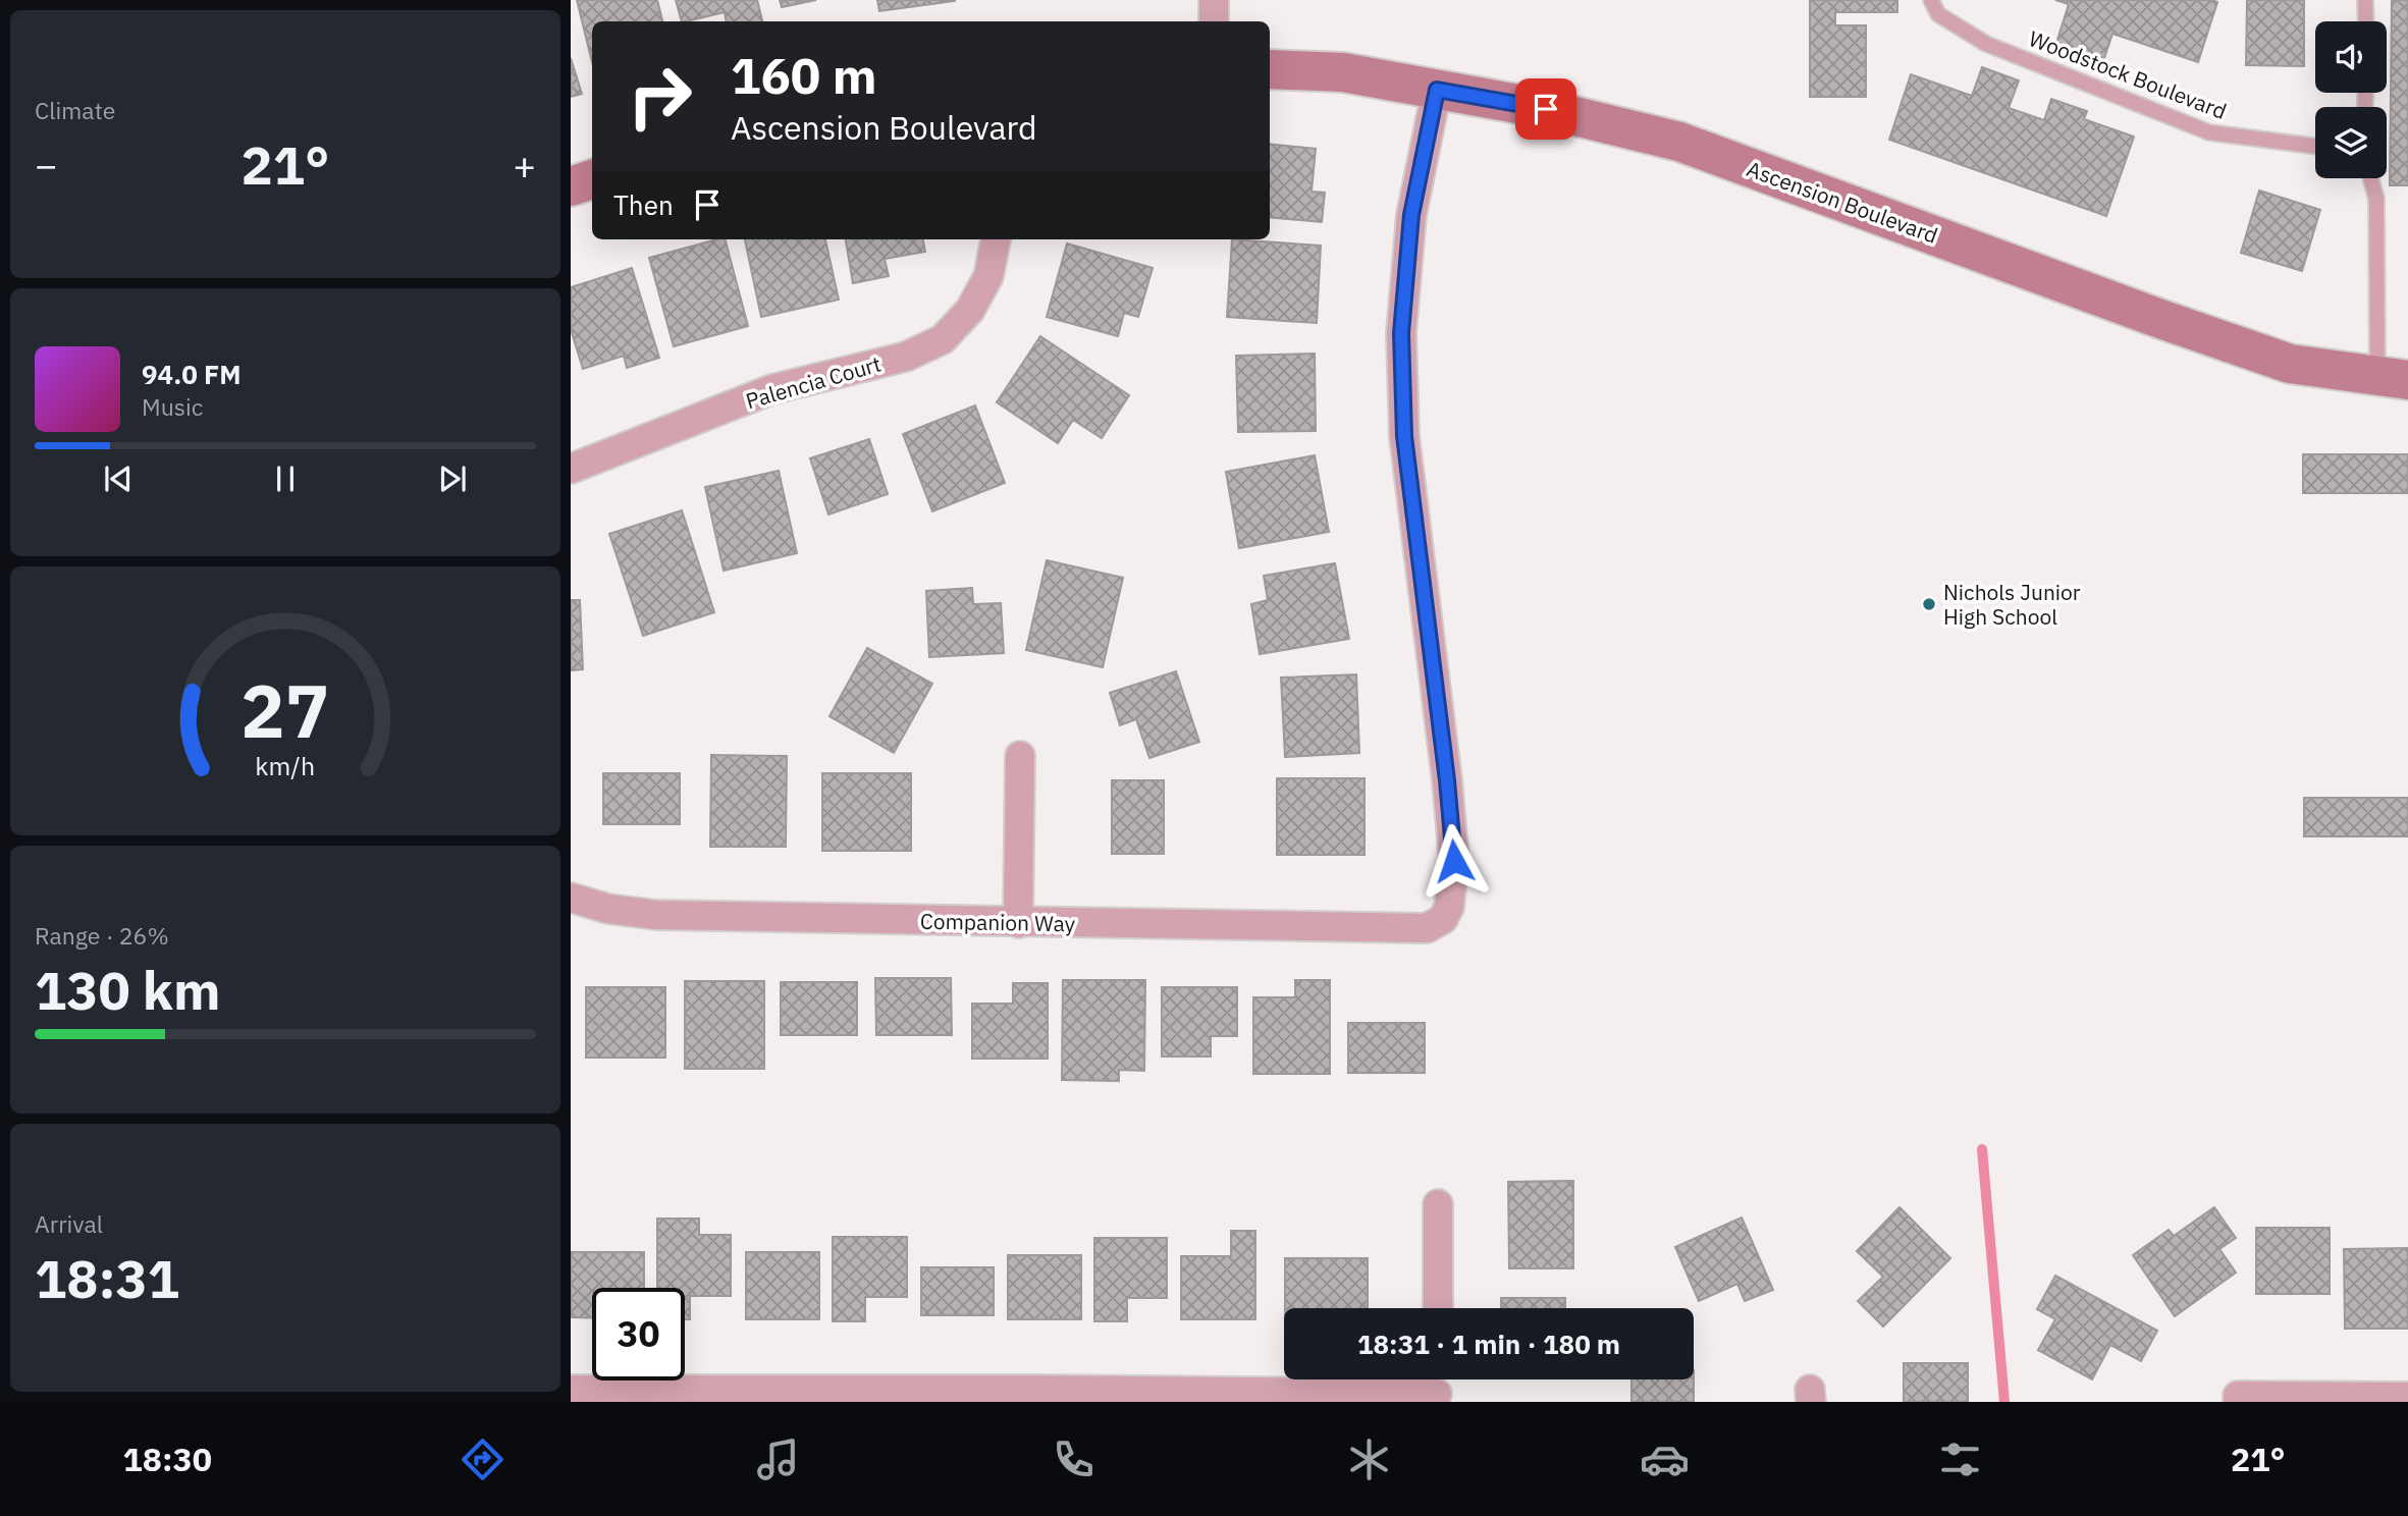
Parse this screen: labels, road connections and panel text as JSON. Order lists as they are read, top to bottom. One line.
{"streets":{"street":["Ascension Boulevard","Palencia Court","Companion Way"],"lane":["Woodstock Boulevard"]},"crossings":[["Ascension Boulevard","Companion Way"]],"places":["Nichols Junior High School"],"page":{"tile":["Climate",["Range · 26%","130 km"],["Arrival","18:31"]],"turn":["160 m","Ascension Boulevard"],"heat":["−","21°","+"],"then":"Then","song":["94.0 FM","Music"],"limit":"30","trip":"18:31 · 1 min · 180 m","tabs":["18:30","21°"],"gauge":["27","km/h"]}}
